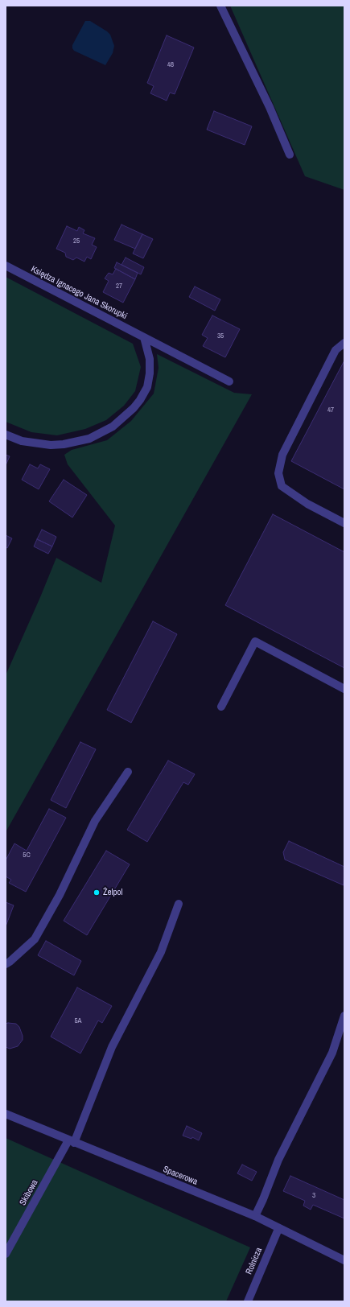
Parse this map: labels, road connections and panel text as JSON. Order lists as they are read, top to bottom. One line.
{"streets":{"street":["Księdza Ignacego Jana Skorupki","Spacerowa","Skibowa","Rolnicza"]},"crossings":[["Spacerowa","Skibowa"],["Spacerowa","Rolnicza"]],"places":["Żelpol"],"house_numbers":["48","25","27","35","47","5C","5A","3"]}
